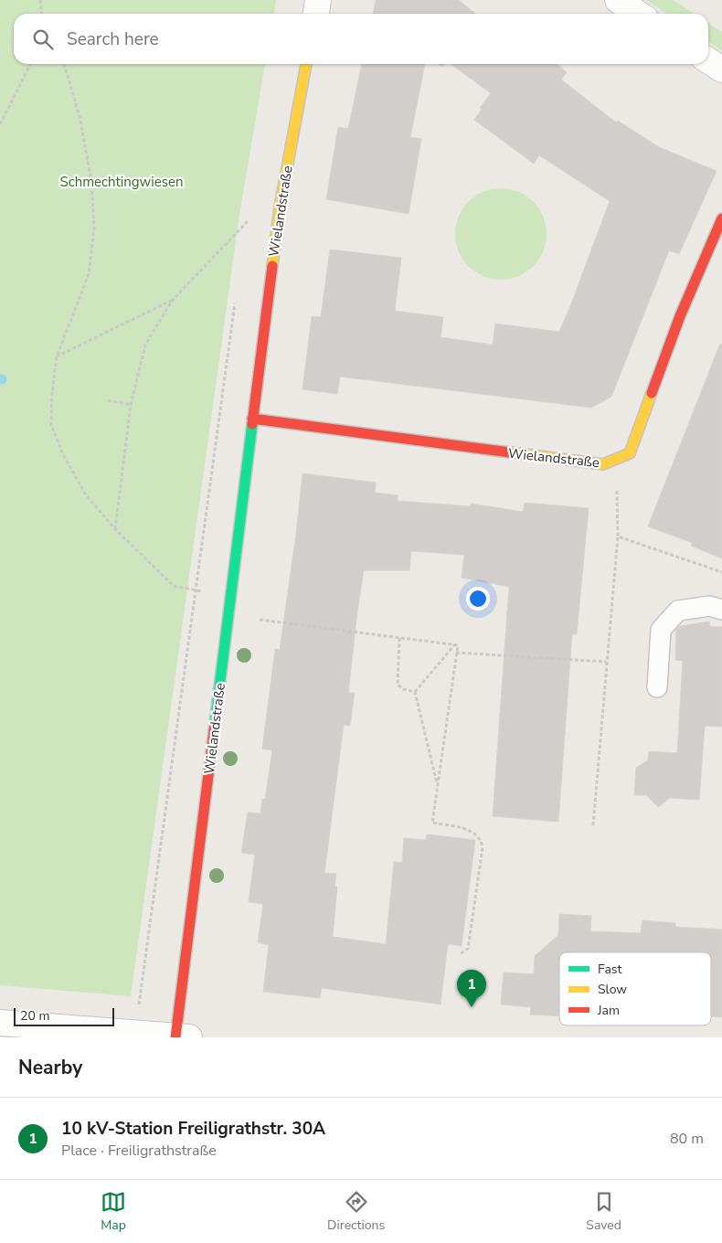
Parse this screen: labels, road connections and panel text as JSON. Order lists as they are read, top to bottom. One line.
{"streets":{"street":["Wielandstraße"]},"parks":["Schmechtingwiesen"],"legend":["Fast","Slow","Jam"],"scale_bar":"20 m","page":{"search":"Search here","pins":"1","scale":"20 m","heading":"Nearby","list":[{"mark":"1","name":"10 kV-Station Freiligrathstr. 30A","note":"Place · Freiligrathstraße","value":"80 m"}],"nav":["Map","Directions","Saved"]}}
